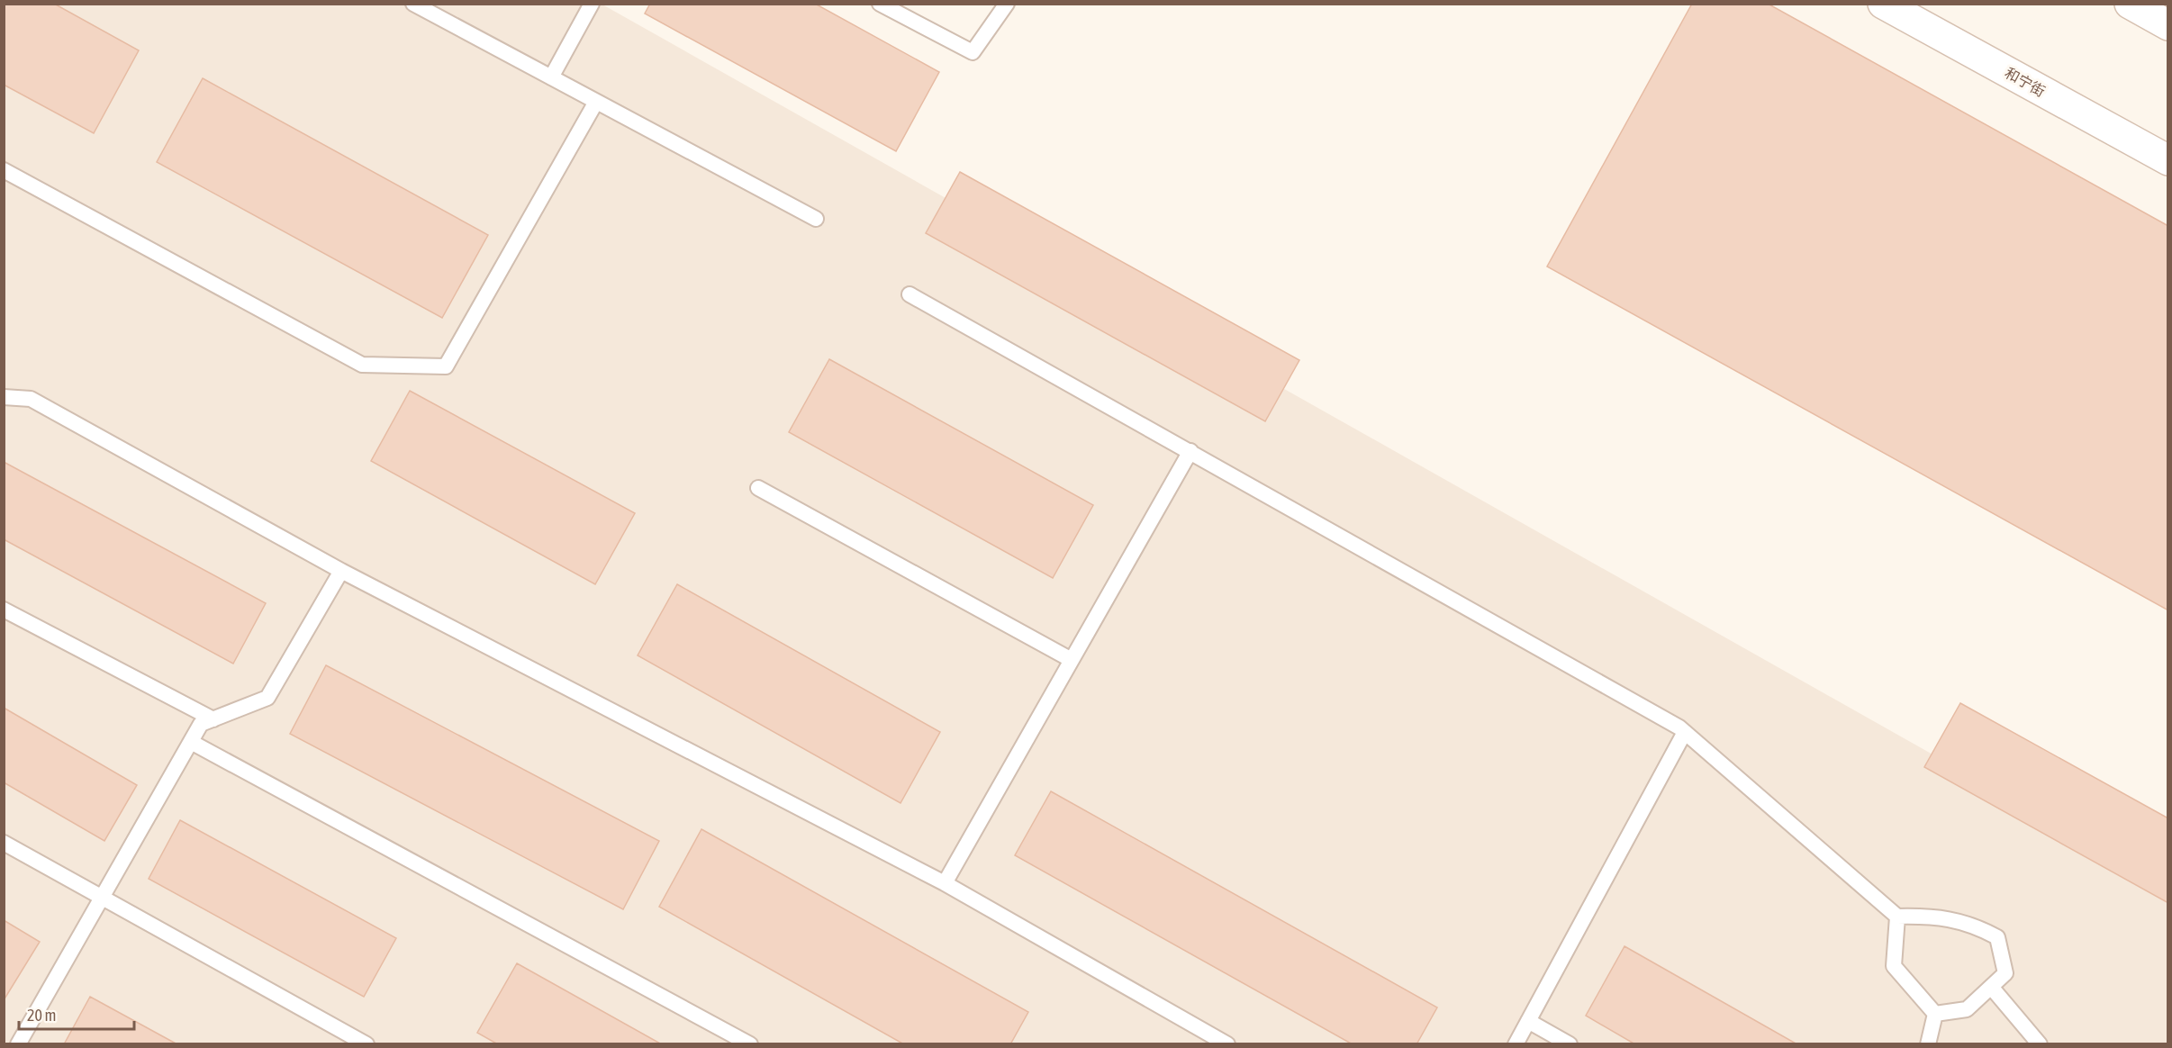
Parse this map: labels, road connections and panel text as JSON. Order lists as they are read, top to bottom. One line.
{"streets":{"main road":["和宁街"]},"scale_bar":"20 m"}
